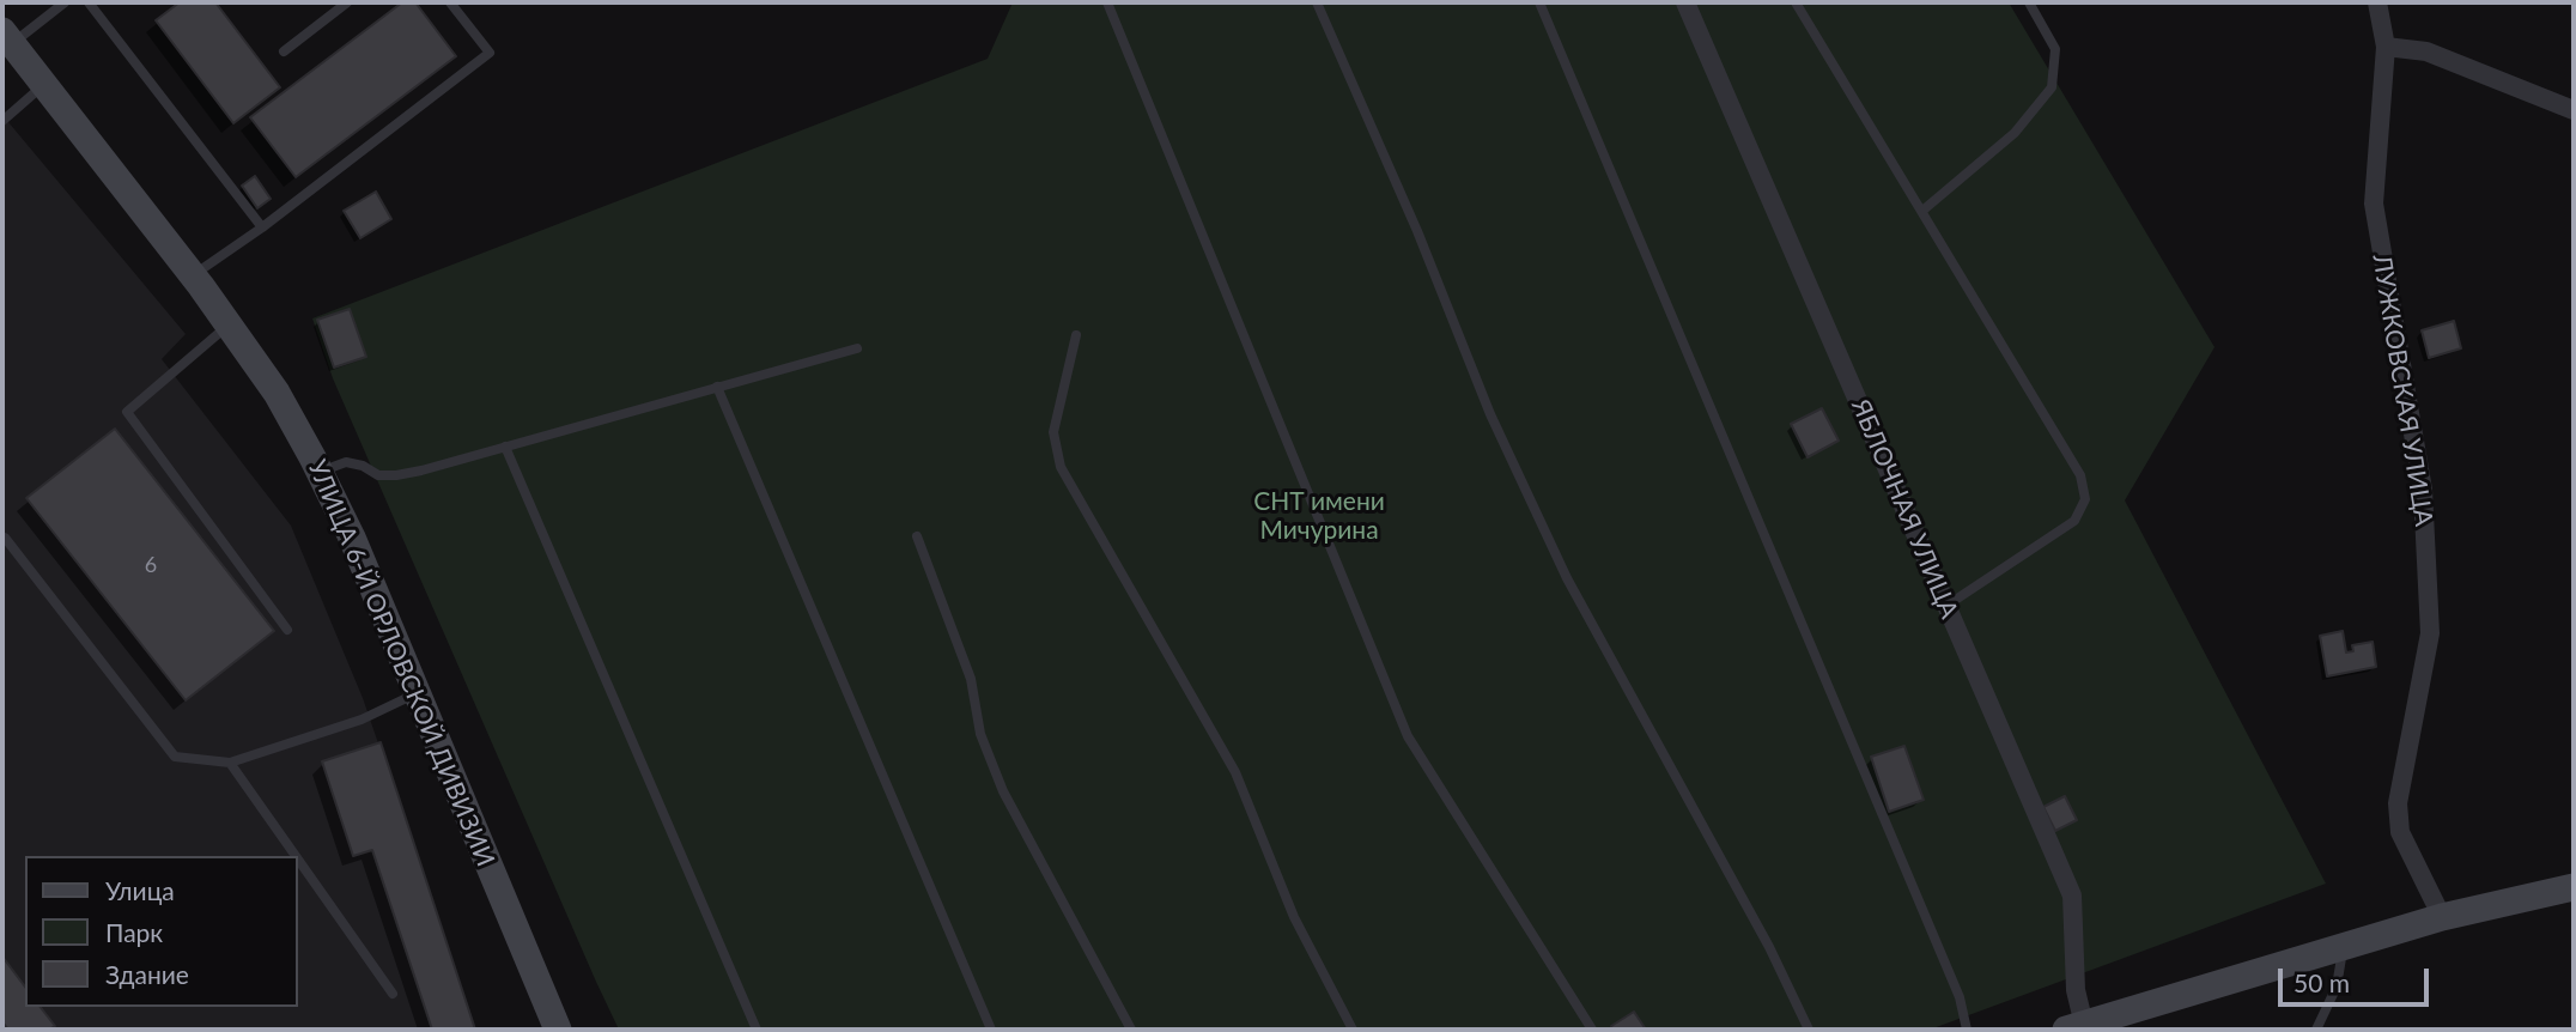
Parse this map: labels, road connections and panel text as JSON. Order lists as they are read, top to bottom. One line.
{"streets":{"street":["ЛУЖКОВСКАЯ УЛИЦА","ЯБЛОЧНАЯ УЛИЦА","УЛИЦА 6-Й ОРЛОВСКОЙ ДИВИЗИИ"]},"parks":["СНТ имени Мичурина"],"house_numbers":["6"],"legend":["Улица","Парк","Здание"],"scale_bar":"50 m"}
